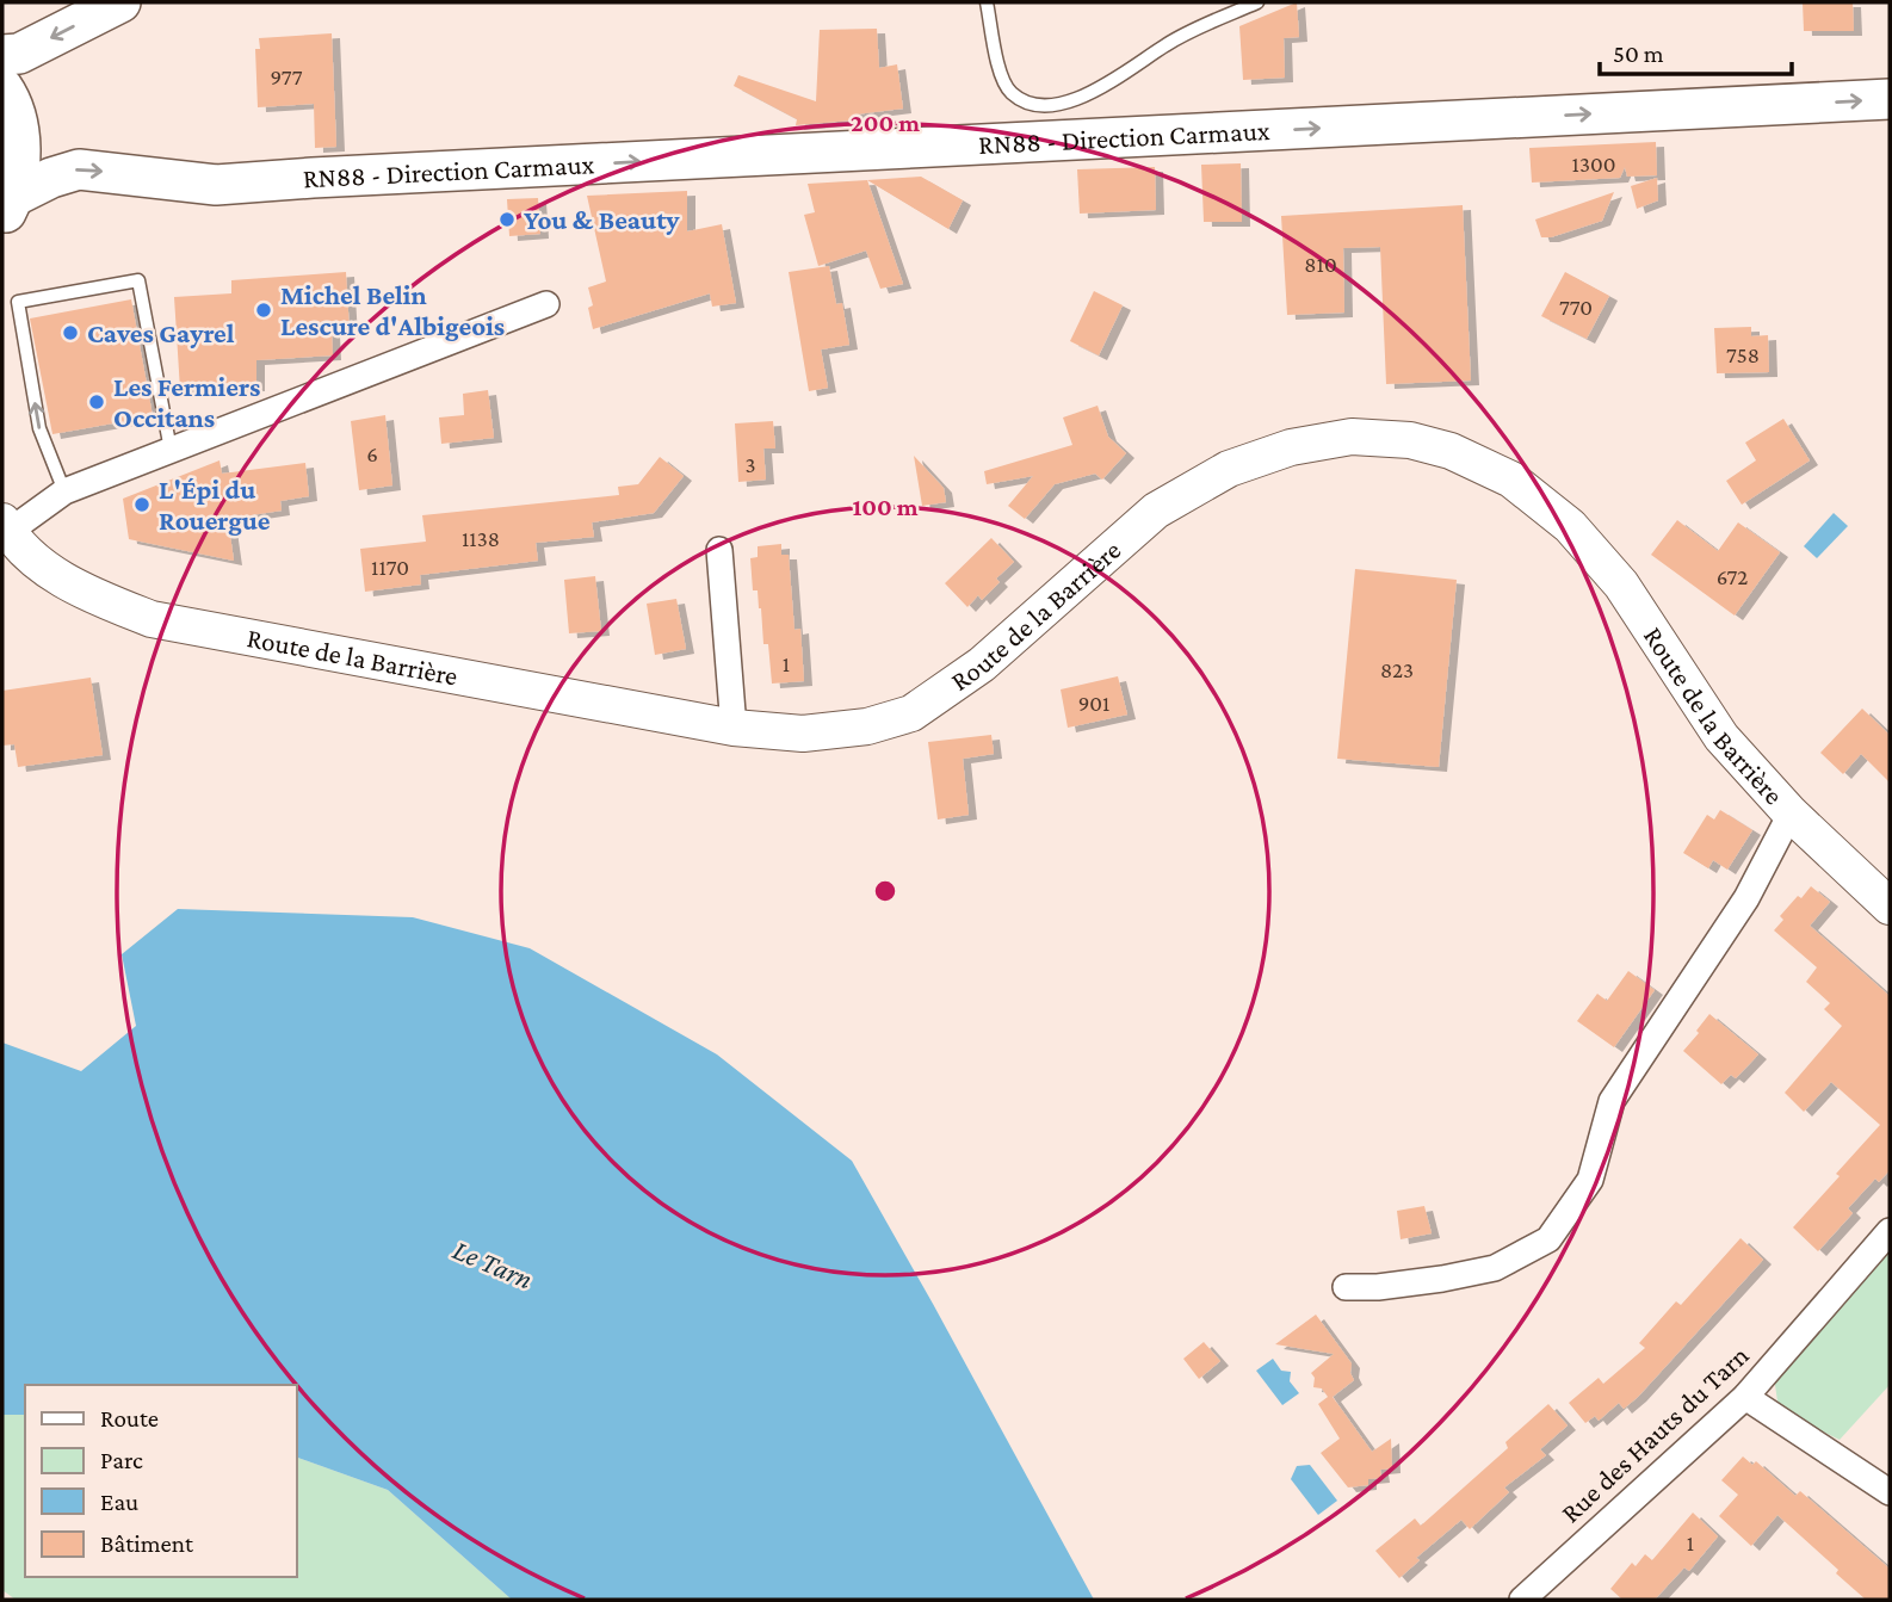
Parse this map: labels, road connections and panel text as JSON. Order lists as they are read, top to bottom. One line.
{"streets":{"main road":["RN88 - Direction Carmaux"],"street":["Route de la Barrière","Rue des Hauts du Tarn"]},"one_way":["RN88 - Direction Carmaux"],"water":["Le Tarn"],"places":["You & Beauty","Michel Belin Lescure d'Albigeois","Caves Gayrel","Les Fermiers Occitans","L'Épi du Rouergue"],"house_numbers":["977","1300","810","770","758","6","3","1138","1170","672","1","823","901","1"],"legend":["Route","Parc","Eau","Bâtiment"],"scale_bar":"50 m","rings":["200 m","100 m"]}
